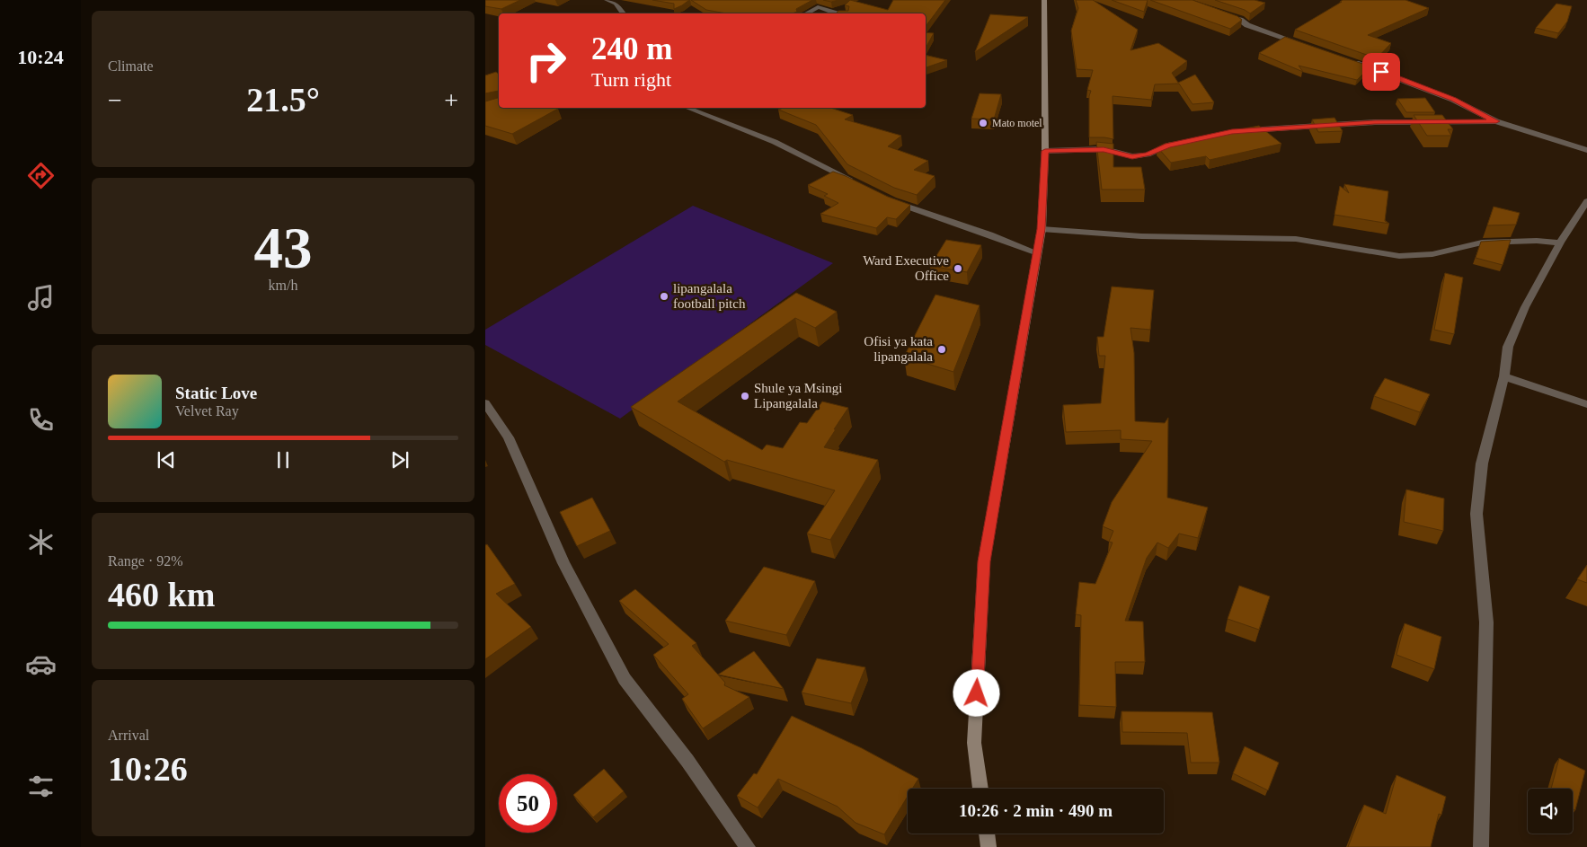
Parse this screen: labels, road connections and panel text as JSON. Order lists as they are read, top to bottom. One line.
{"places":["Mato motel","Ward Executive Office","lipangalala football pitch","Ofisi ya kata lipangalala","Shule ya Msingi Lipangalala"],"page":{"tabs":"10:24","tile":["Climate",["43","km/h"],["Range · 92%","460 km"],["Arrival","10:26"]],"turn":["240 m","Turn right"],"heat":["−","21.5°","+"],"song":["Static Love","Velvet Ray"],"limit":"50","trip":"10:26 · 2 min · 490 m"}}
